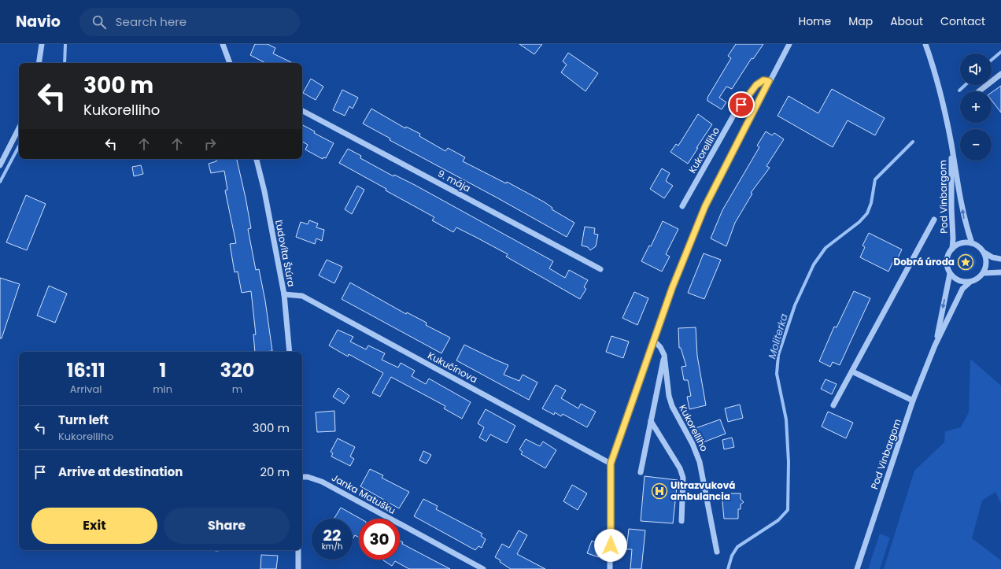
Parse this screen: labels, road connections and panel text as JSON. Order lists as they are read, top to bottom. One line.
{"streets":{"street":["Kukorelliho","9. mája","Pod Vinbargom","Ľudovíta Štúra","Kukučínova","Janka Matušku"]},"crossings":[["Ľudovíta Štúra","Kukučínova"]],"water":["Moliterka"],"places":{"place":["Dobrá úroda"],"hospital":["Ultrazvuková ambulancia"]},"page":{"header":"Navio","search":"Search here","nav":["Home","Map","About","Contact"],"map_buttons":["+","−"],"turn":["300 m","Kukorelliho"],"eta":["16:11","Arrival","1","min","320","m"],"list":[{"name":"Turn left","note":"Kukorelliho","value":"300 m"},{"name":"Arrive at destination","value":"20 m"}],"buttons":["Exit","Share"],"speed":"22 km/h","limit":"30"}}
